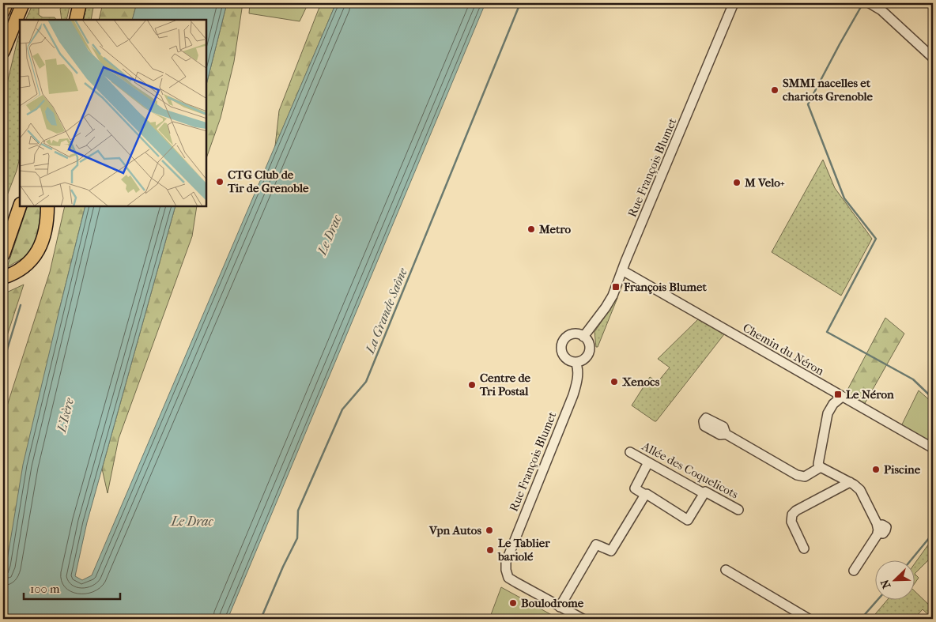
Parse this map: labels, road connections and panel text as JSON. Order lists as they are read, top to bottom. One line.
{"streets":{"street":["Rue François Blumet","Chemin du Néron","Allée des Coquelicots"]},"crossings":[["Rue François Blumet","Chemin du Néron"]],"water":["Le Drac","La Grande Saône","L'Isère"],"places":{"other":["SMMI nacelles et chariots Grenoble","CTG Club de Tir de Grenoble","M Velo+","Metro","Xenocs","Centre de Tri Postal","Piscine","Vpn Autos","Le Tablier bariolé","Boulodrome"],"transit":["François Blumet","Le Néron"]},"scale_bar":"100 m","north":"bottom left"}
